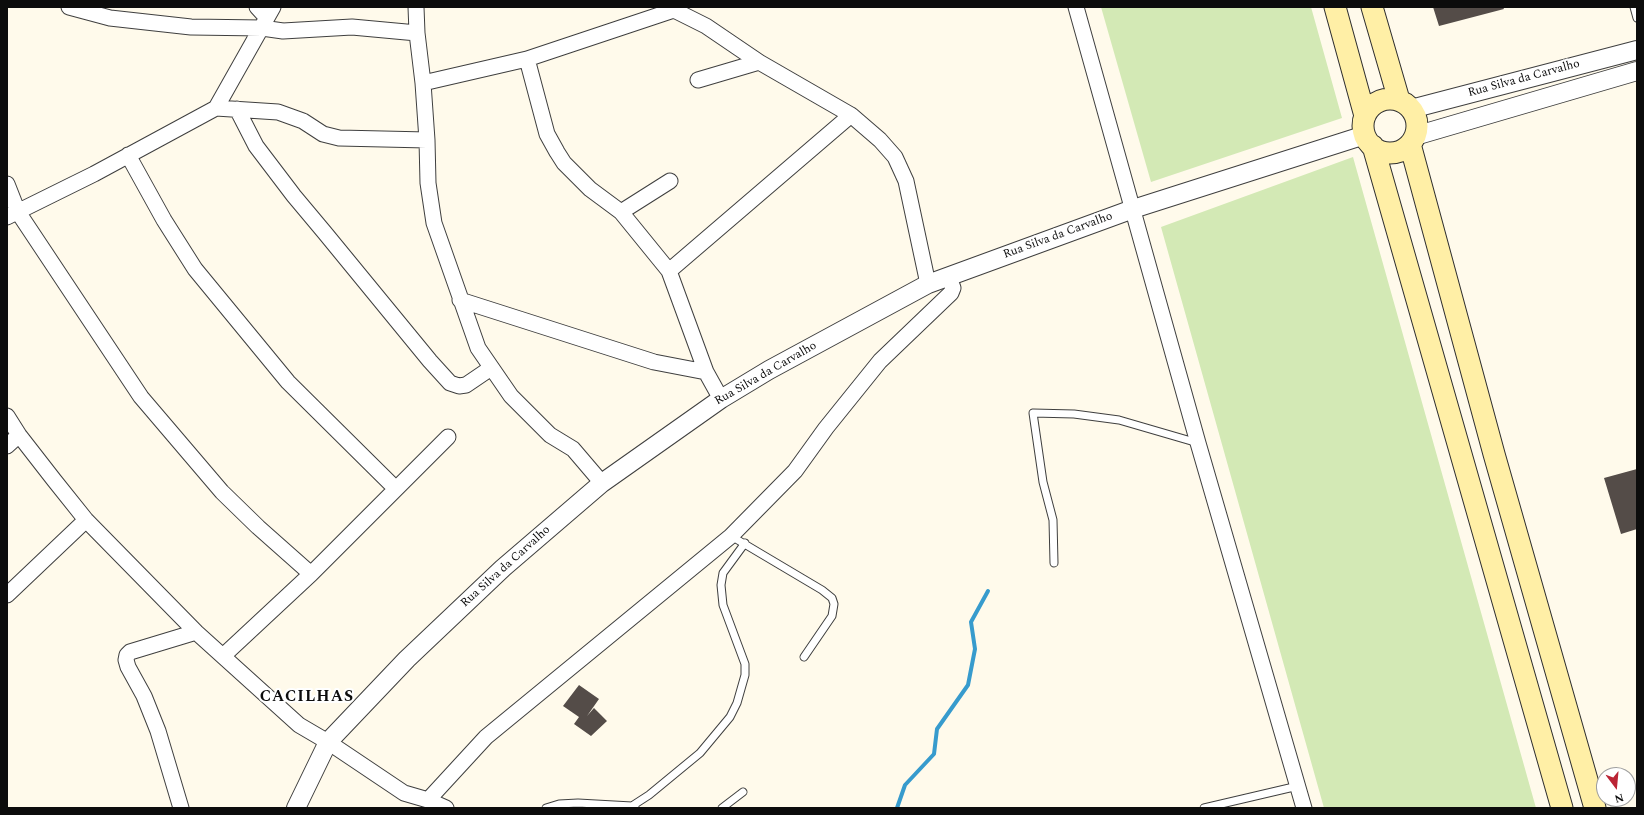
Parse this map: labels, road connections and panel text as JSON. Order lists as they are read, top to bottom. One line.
{"streets":{"street":["Rua Silva da Carvalho"]},"districts":["CACILHAS"],"north":"bottom"}
